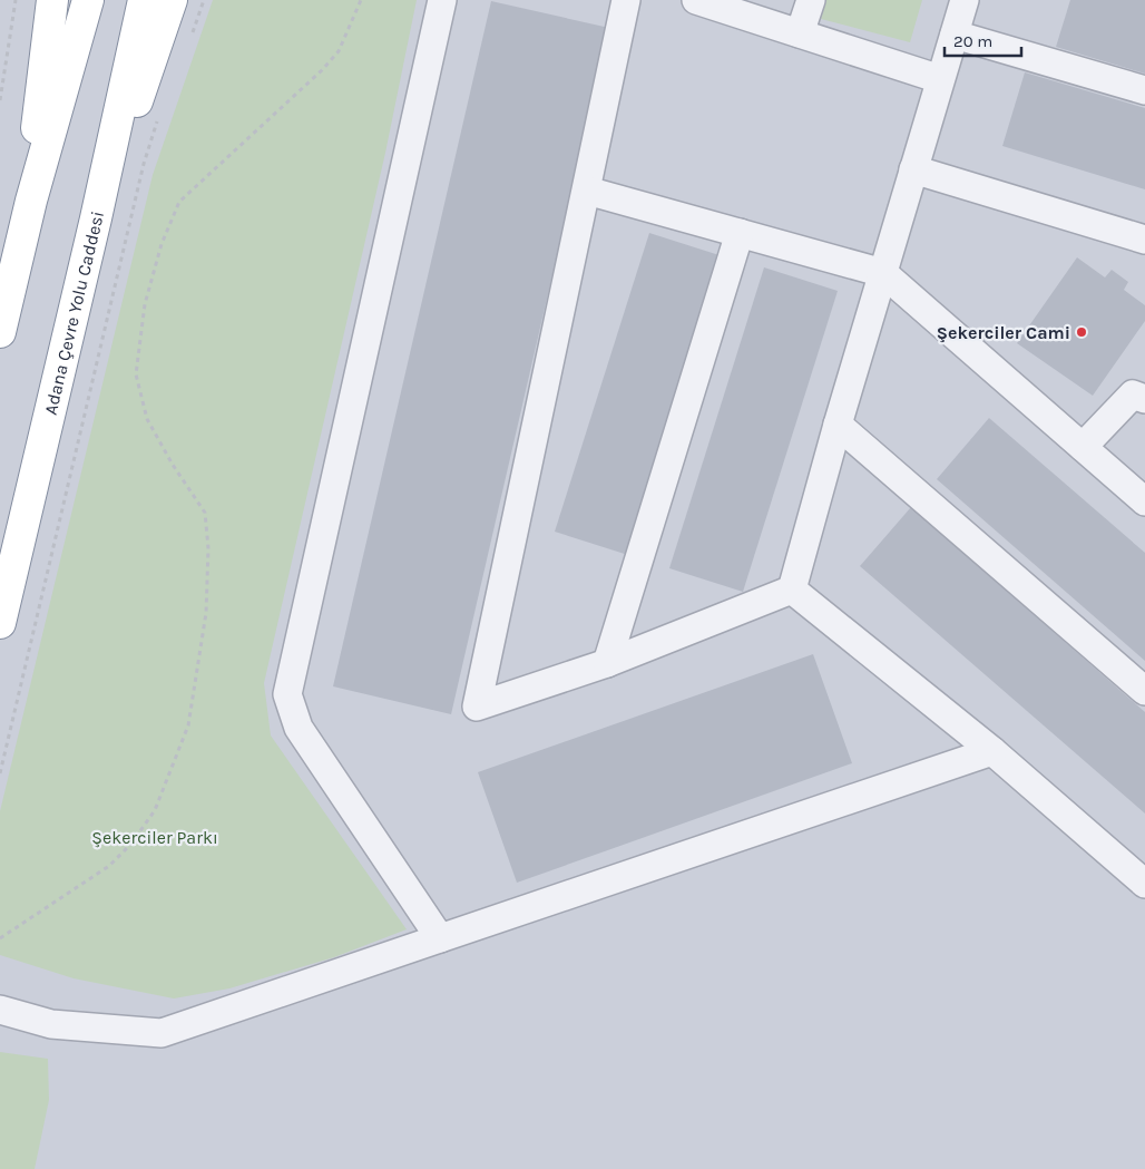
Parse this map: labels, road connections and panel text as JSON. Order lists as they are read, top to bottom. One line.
{"streets":{"highway":["Adana Çevre Yolu Caddesi"]},"parks":["Şekerciler Parkı"],"places":["Şekerciler Cami"],"scale_bar":"20 m"}
